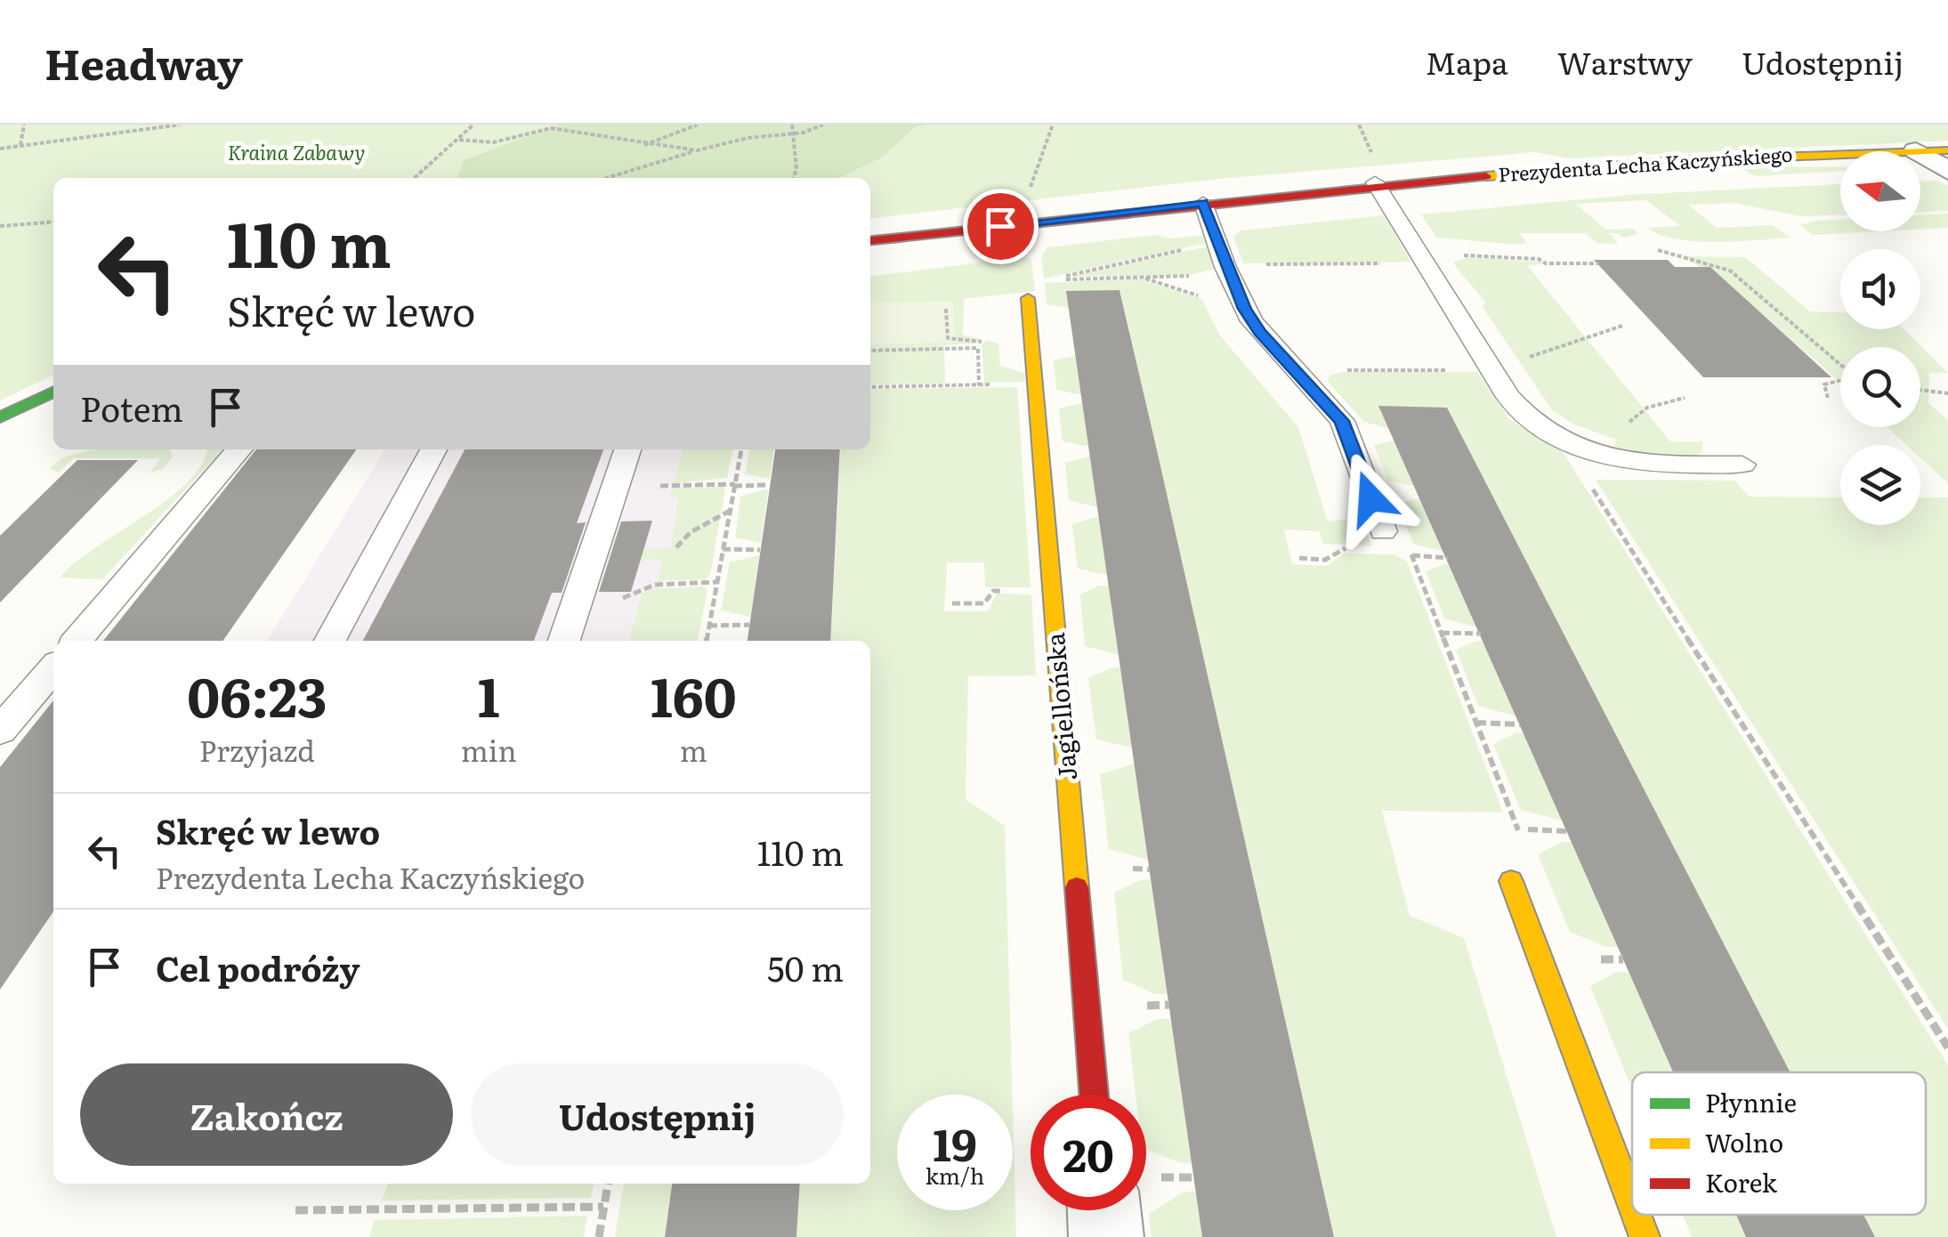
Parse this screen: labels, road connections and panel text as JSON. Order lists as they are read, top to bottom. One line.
{"streets":{"street":["Prezydenta Lecha Kaczyńskiego","Jagiellońska"]},"parks":["Kraina Zabawy"],"legend":["Płynnie","Wolno","Korek"],"north":"left","page":{"header":"Headway","nav":["Mapa","Warstwy","Udostępnij"],"turn":["110 m","Skręć w lewo"],"then":"Potem","eta":["06:23","Przyjazd","1","min","160","m"],"list":[{"name":"Skręć w lewo","note":"Prezydenta Lecha Kaczyńskiego","value":"110 m"},{"name":"Cel podróży","value":"50 m"}],"buttons":["Zakończ","Udostępnij"],"speed":"19 km/h","limit":"20"}}
